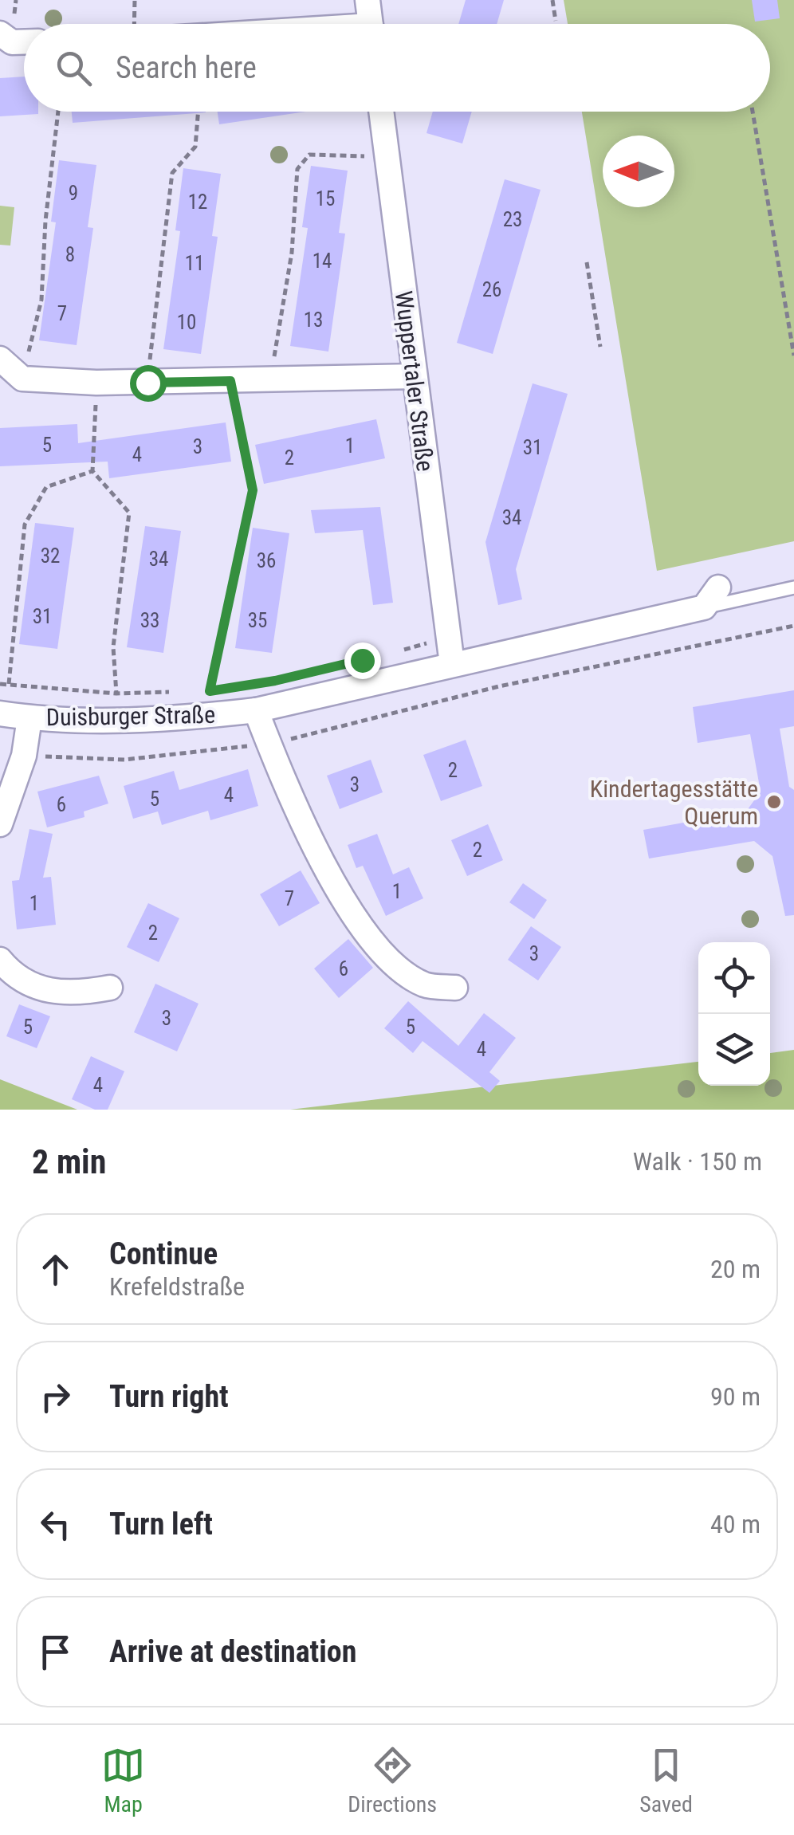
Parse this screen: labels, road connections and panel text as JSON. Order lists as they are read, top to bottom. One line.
{"streets":{"street":["Wuppertaler Straße","Duisburger Straße"]},"crossings":[["Wuppertaler Straße","Duisburger Straße"]],"places":["Kindertagesstätte Querum"],"house_numbers":["9","15","12","23","8","14","11","26","7","13","10","5","1","3","31","4","2","34","32","34","36","31","33","35","2","3","4","5","6","2","1","7","1","2","3","6","3","5","5","4","4"],"north":"left","page":{"search":"Search here","heading":["2 min","Walk · 150 m"],"list":[["Continue","Krefeldstraße","20 m"],["Turn right","90 m"],["Turn left","40 m"],"Arrive at destination"],"nav":["Map","Directions","Saved"]}}
